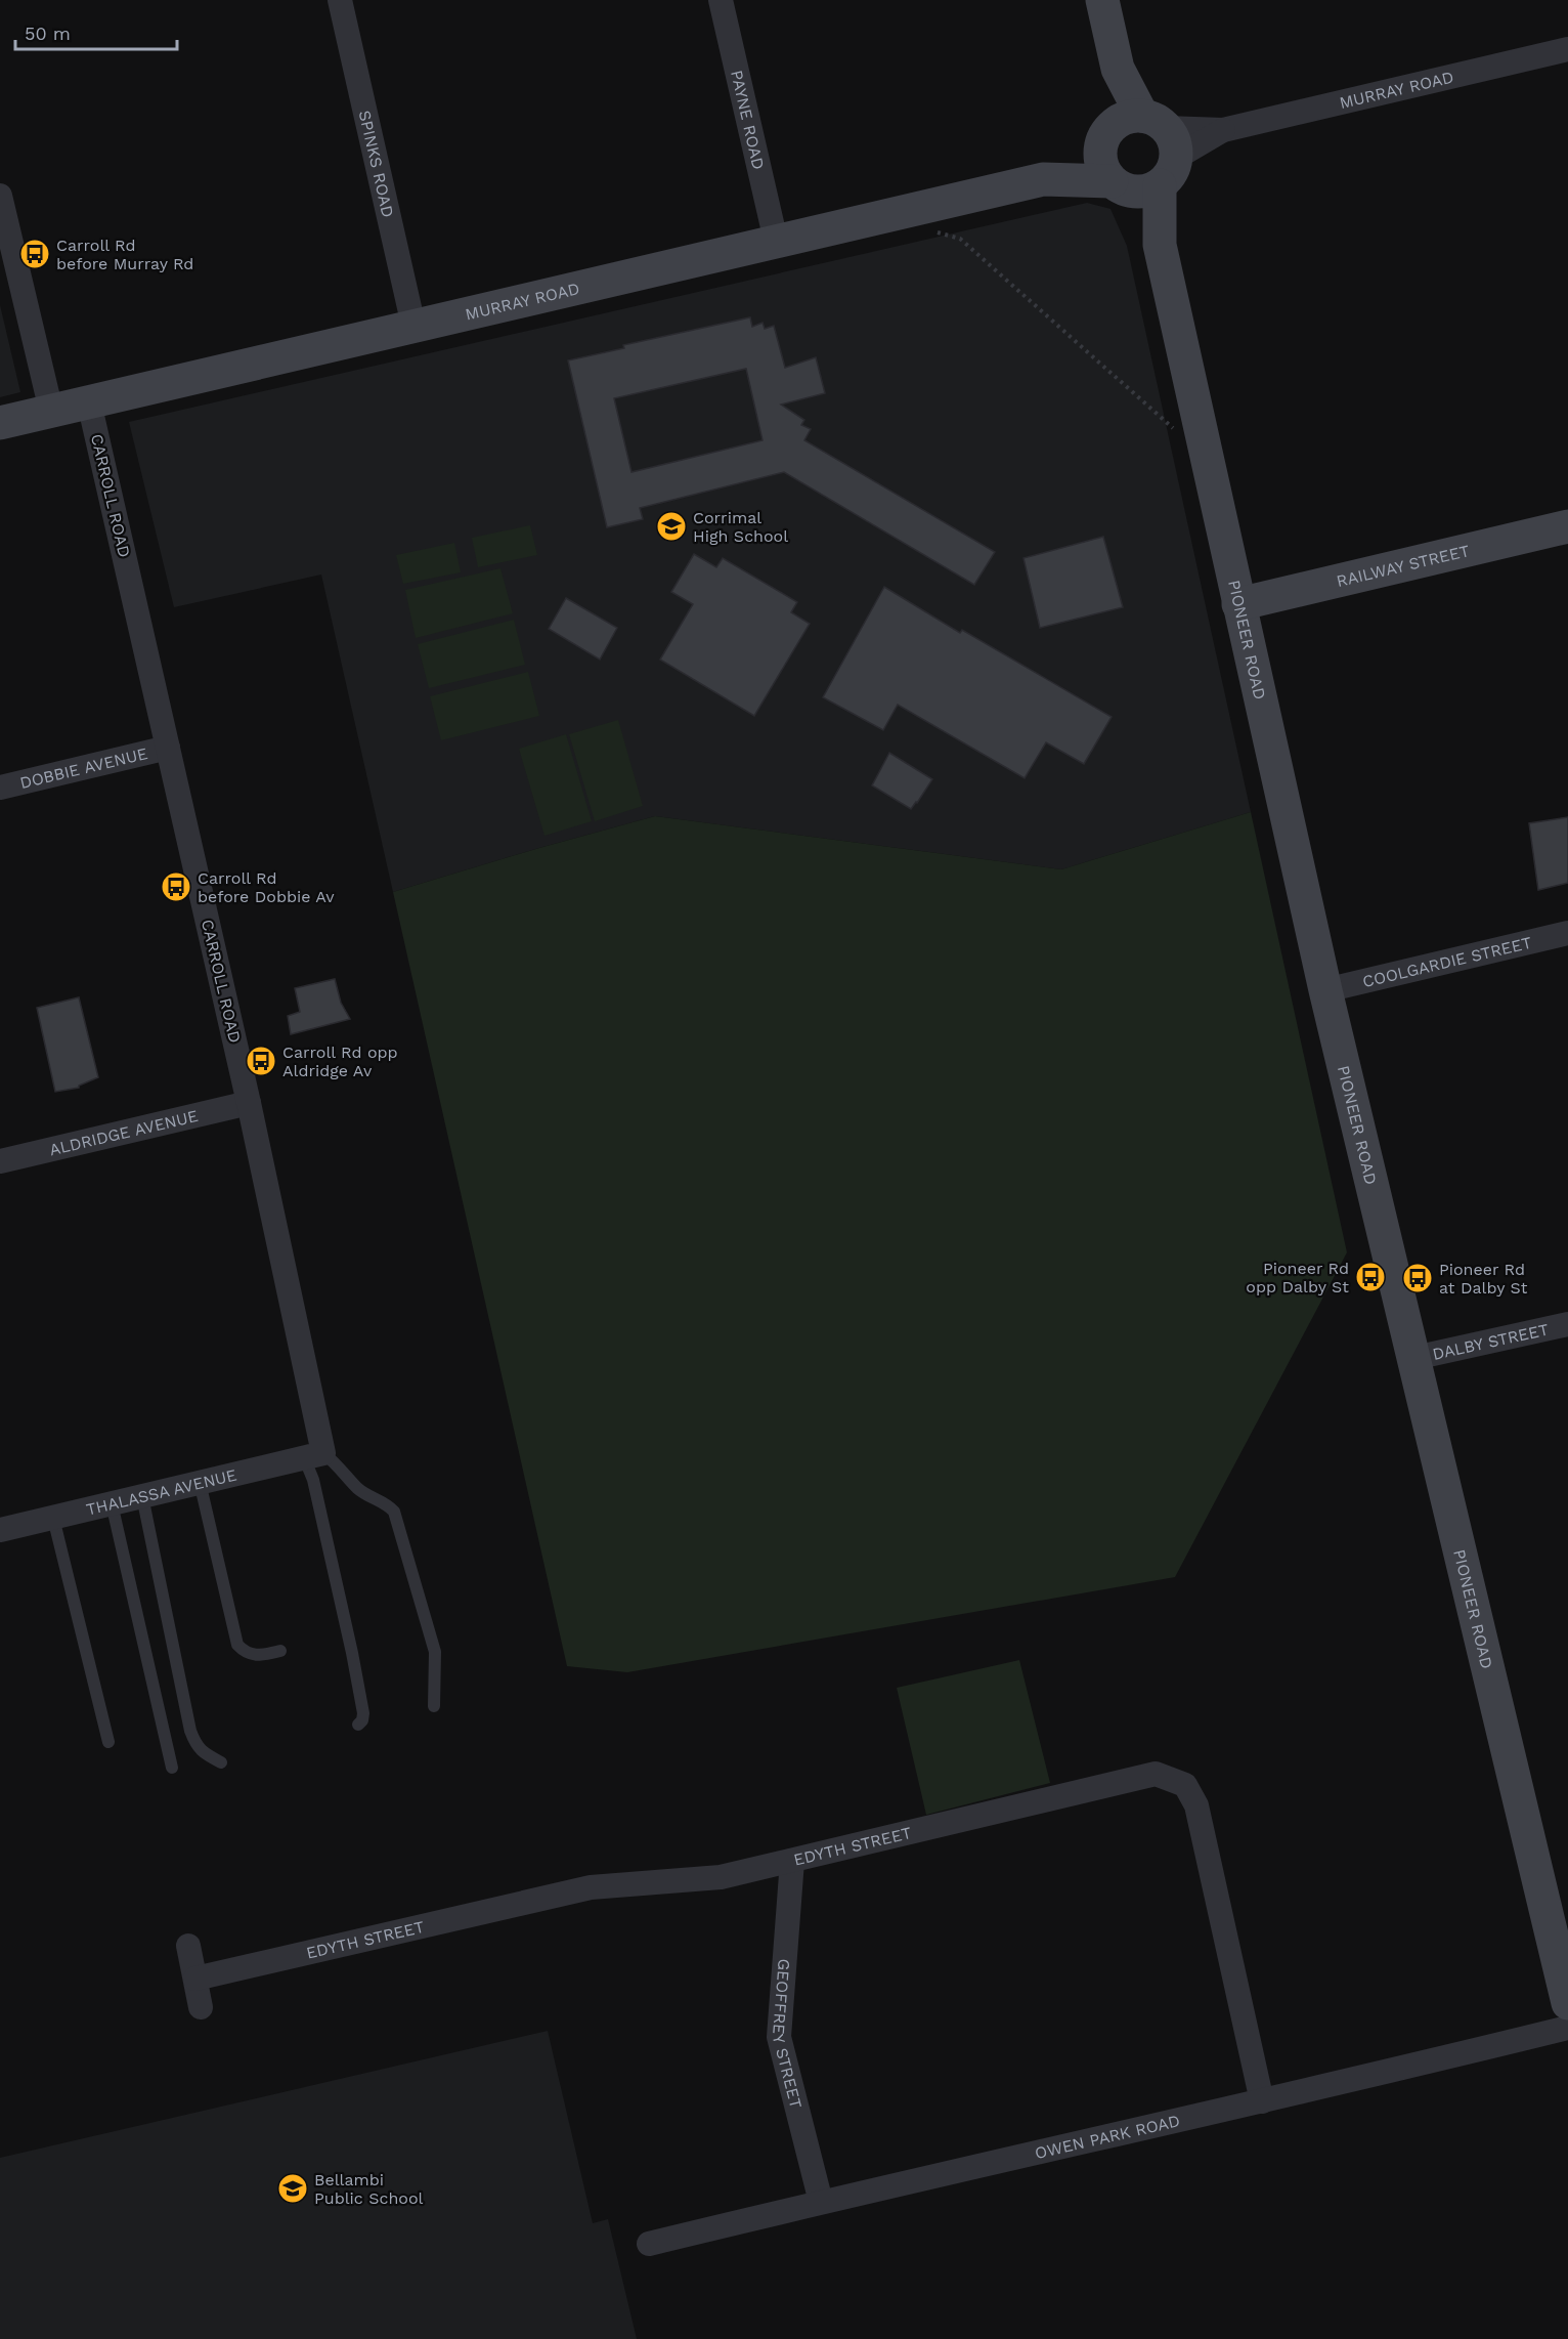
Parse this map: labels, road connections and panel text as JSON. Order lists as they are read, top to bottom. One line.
{"streets":{"main road":["MURRAY ROAD","RAILWAY STREET","PIONEER ROAD"],"street":["PAYNE ROAD","SPINKS ROAD","CARROLL ROAD","DOBBIE AVENUE","COOLGARDIE STREET","ALDRIDGE AVENUE","DALBY STREET","THALASSA AVENUE","EDYTH STREET","GEOFFREY STREET","OWEN PARK ROAD"]},"crossings":[["MURRAY ROAD","PAYNE ROAD"],["MURRAY ROAD","SPINKS ROAD"],["MURRAY ROAD","CARROLL ROAD"],["MURRAY ROAD","PIONEER ROAD"],["CARROLL ROAD","DOBBIE AVENUE"],["CARROLL ROAD","ALDRIDGE AVENUE"],["CARROLL ROAD","THALASSA AVENUE"],["RAILWAY STREET","PIONEER ROAD"],["PIONEER ROAD","COOLGARDIE STREET"],["PIONEER ROAD","DALBY STREET"],["EDYTH STREET","GEOFFREY STREET"],["EDYTH STREET","OWEN PARK ROAD"],["GEOFFREY STREET","OWEN PARK ROAD"]],"places":{"bus stop":["Carroll Rd before Murray Rd","Carroll Rd before Dobbie Av","Carroll Rd opp Aldridge Av","Pioneer Rd opp Dalby St","Pioneer Rd at Dalby St"],"school or university":["Corrimal High School","Bellambi Public School"]},"scale_bar":"50 m"}
